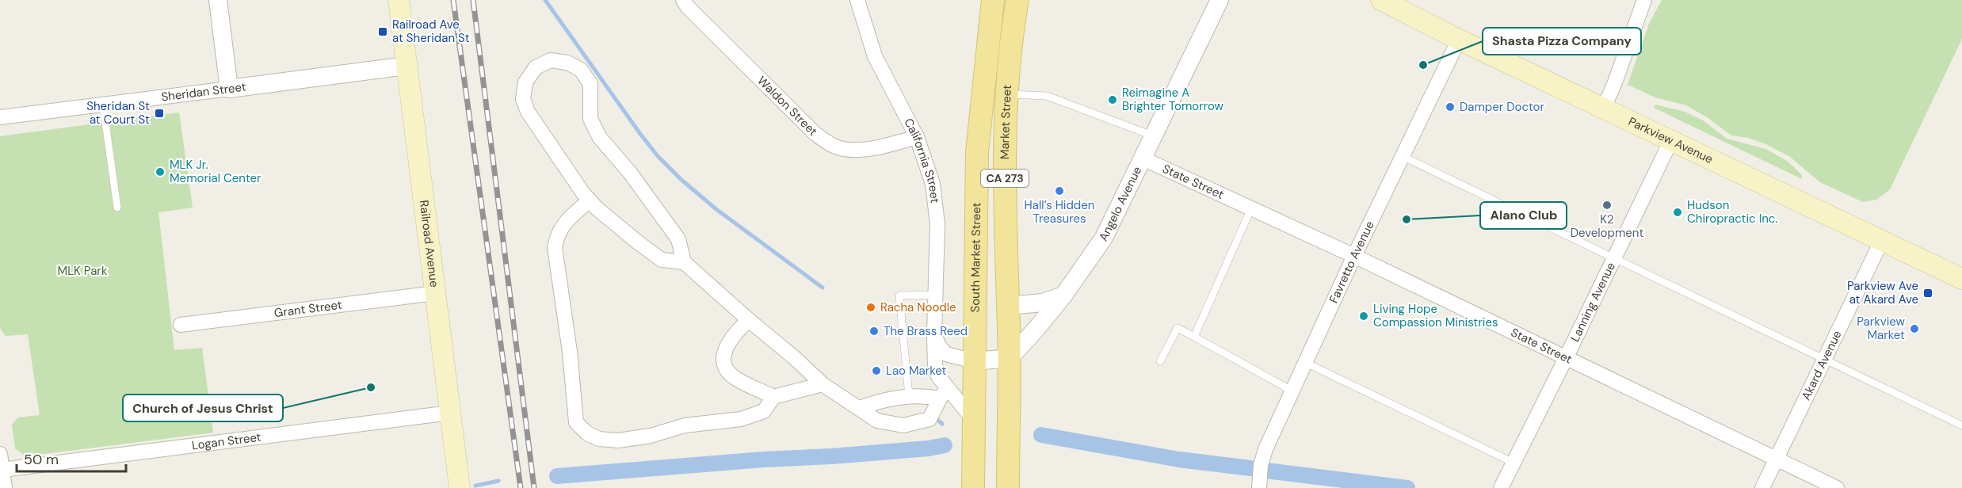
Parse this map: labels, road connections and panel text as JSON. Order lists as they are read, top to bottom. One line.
{"streets":{"main road":["Market Street","Parkview Avenue","CA 273","Railroad Avenue","South Market Street"],"street":["Sheridan Street","Waldon Street","California Street","State Street","Angelo Avenue","Favretto Avenue","Lanning Avenue","Grant Street","Akard Avenue","Logan Street"]},"crossings":[["Sheridan Street","Railroad Avenue"],["Waldon Street","California Street"],["Market Street","CA 273"],["Market Street","Angelo Avenue"],["Parkview Avenue","Favretto Avenue"],["Parkview Avenue","Lanning Avenue"],["Parkview Avenue","Akard Avenue"],["California Street","South Market Street"],["CA 273","Angelo Avenue"],["State Street","Angelo Avenue"],["State Street","Favretto Avenue"],["State Street","Lanning Avenue"],["State Street","Akard Avenue"],["Railroad Avenue","Grant Street"],["Railroad Avenue","Logan Street"]],"parks":["MLK Park"],"places":{"transit":["Railroad Ave at Sheridan St","Sheridan St at Court St","Parkview Ave at Akard Ave"],"other":["Shasta Pizza Company","Reimagine A Brighter Tomorrow","Damper Doctor","MLK Jr. Memorial Center","Hall’s Hidden Treasures","K2 Development","Hudson Chiropractic Inc.","Alano Club","Racha Noodle","Living Hope Compassion Ministries","Parkview Market","The Brass Reed","Lao Market","Church of Jesus Christ"]},"scale_bar":"50 m"}
